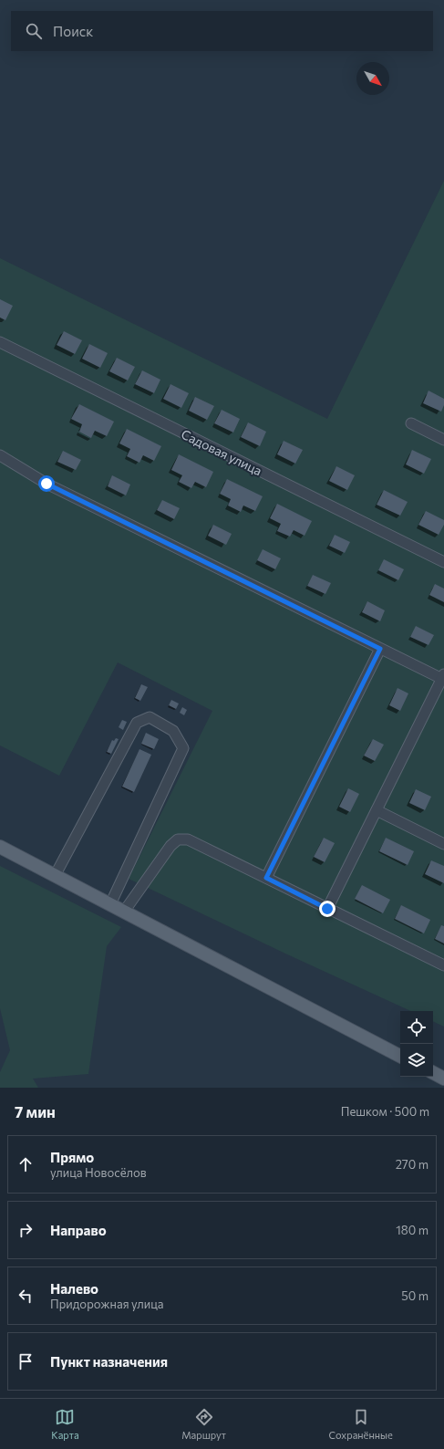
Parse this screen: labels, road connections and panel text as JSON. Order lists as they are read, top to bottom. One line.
{"streets":{"street":["Садовая улица"]},"north":"bottom right","page":{"search":"Поиск","heading":["7 мин","Пешком · 500 m"],"list":[["Прямо","улица Новосёлов","270 m"],["Направо","180 m"],["Налево","Придорожная улица","50 m"],"Пункт назначения"],"nav":["Карта","Маршрут","Сохранённые"]}}
